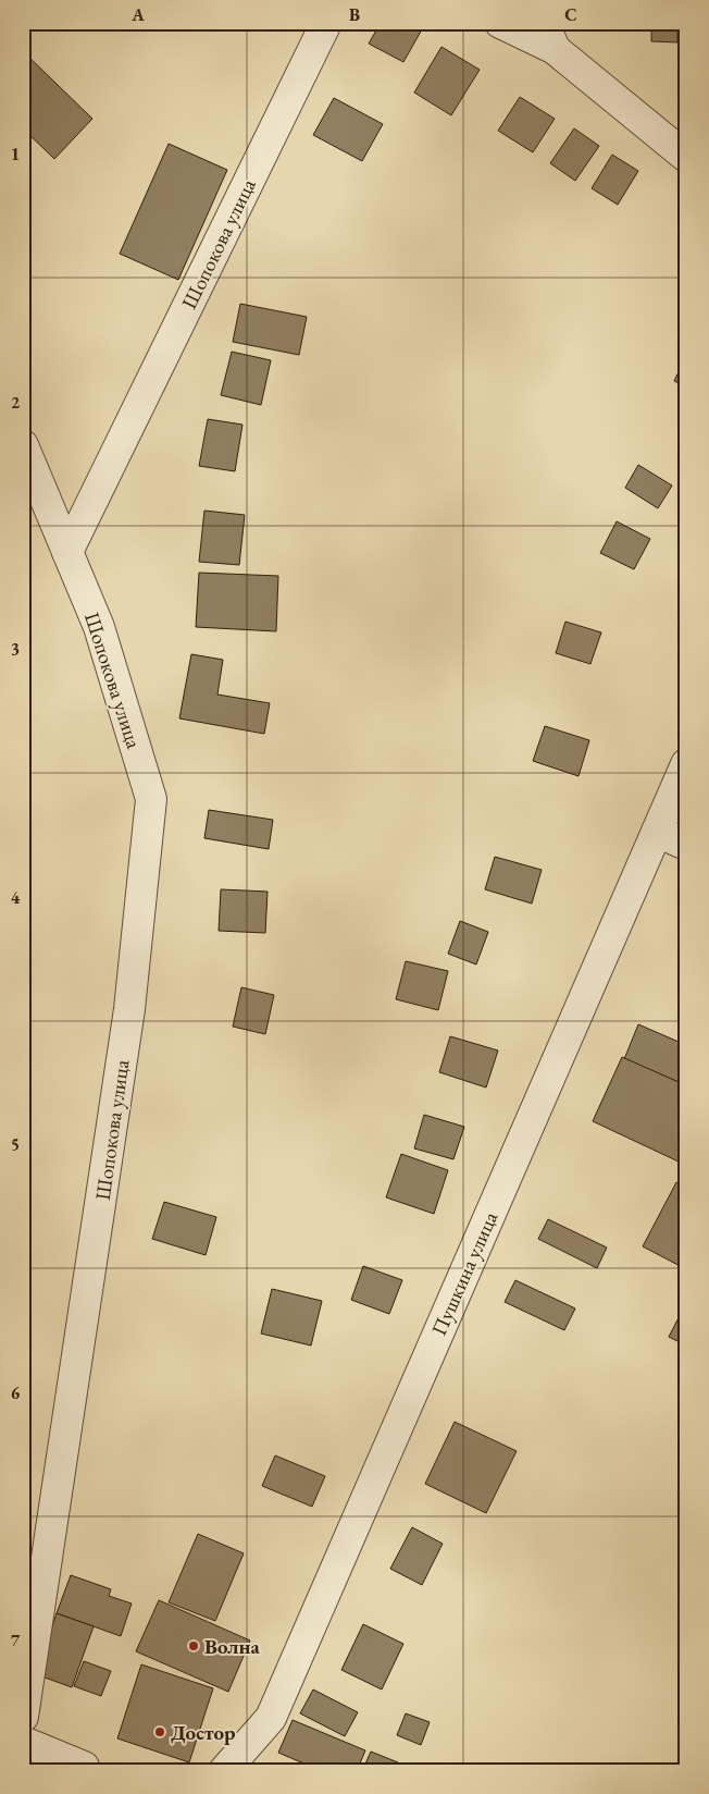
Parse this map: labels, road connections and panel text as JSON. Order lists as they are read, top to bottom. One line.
{"streets":{"street":["Шопокова улица","Пушкина улица"]},"places":["Волна","Достор"],"grid":{"columns":["A","B","C"],"rows":["1","2","3","4","5","6","7"]}}
